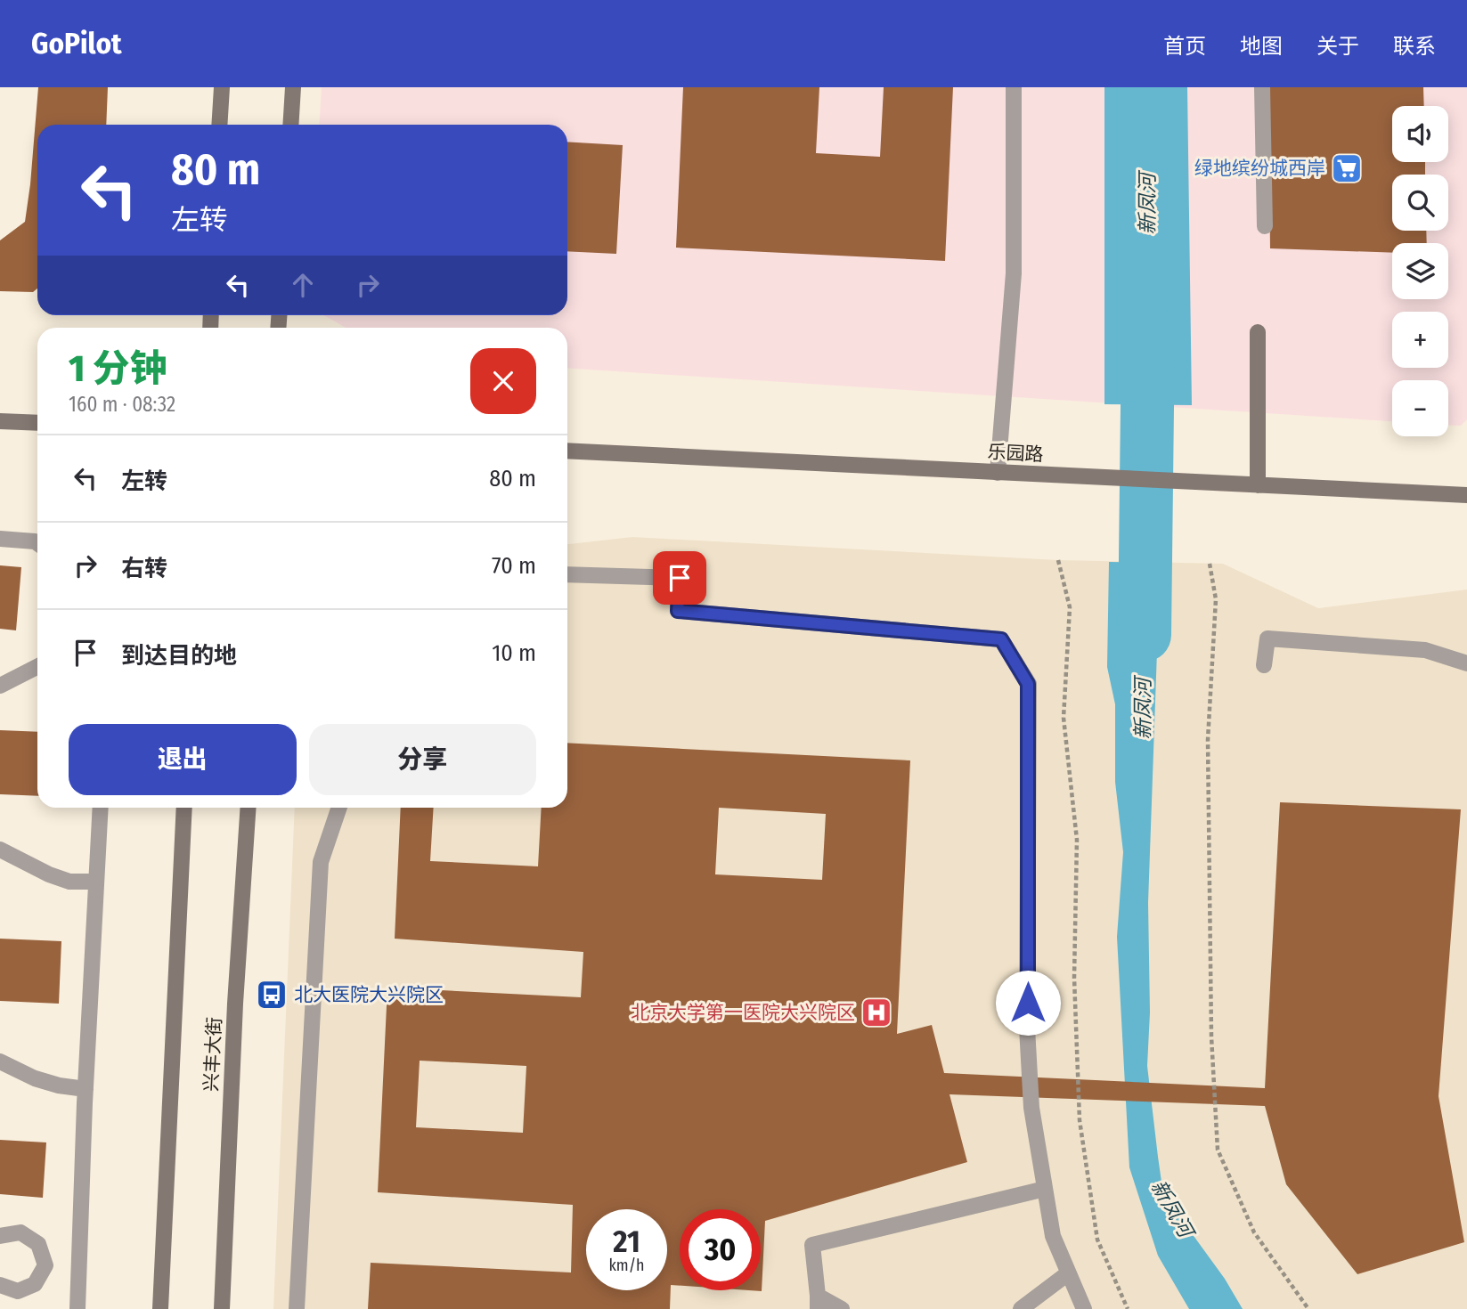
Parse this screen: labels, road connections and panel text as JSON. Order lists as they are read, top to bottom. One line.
{"streets":{"main road":["乐园路","兴丰大街"]},"water":["新凤河"],"places":{"supermarket":["绿地缤纷城西岸"],"bus stop":["北大医院大兴院区"],"hospital":["北京大学第一医院大兴院区"]},"page":{"header":"GoPilot","nav":["首页","地图","关于","联系"],"map_buttons":["+","−"],"turn":["80 m","左转"],"heading":["1 分钟","160 m · 08:32"],"list":[{"name":"左转","value":"80 m"},{"name":"右转","value":"70 m"},{"name":"到达目的地","value":"10 m"}],"buttons":["退出","分享"],"speed":"21 km/h","limit":"30"}}
